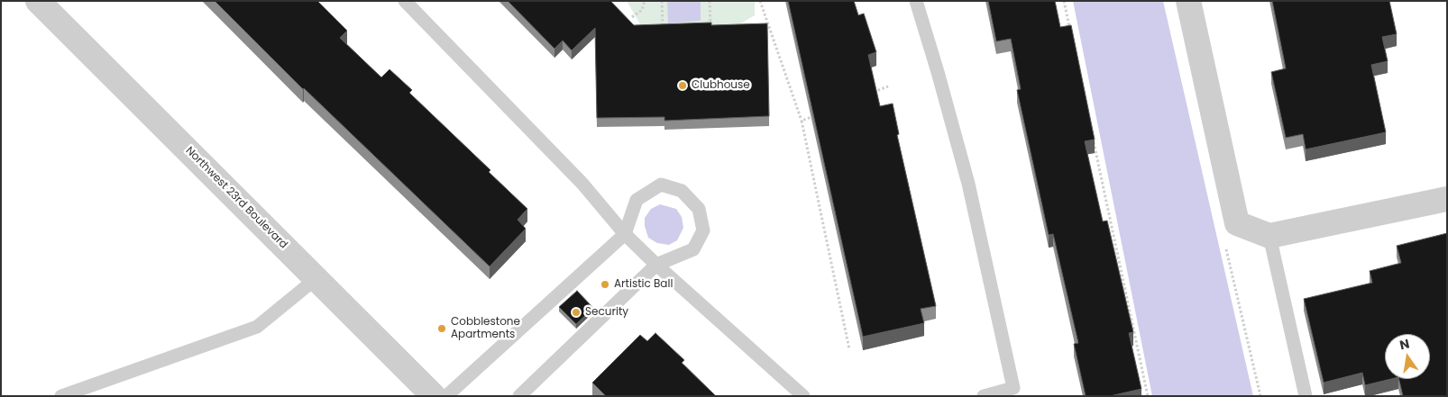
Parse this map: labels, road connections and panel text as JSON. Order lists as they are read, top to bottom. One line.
{"streets":{"street":["Northwest 23rd Boulevard"]},"places":["Clubhouse","Artistic Ball","Security","Cobblestone Apartments"],"north":"top"}
